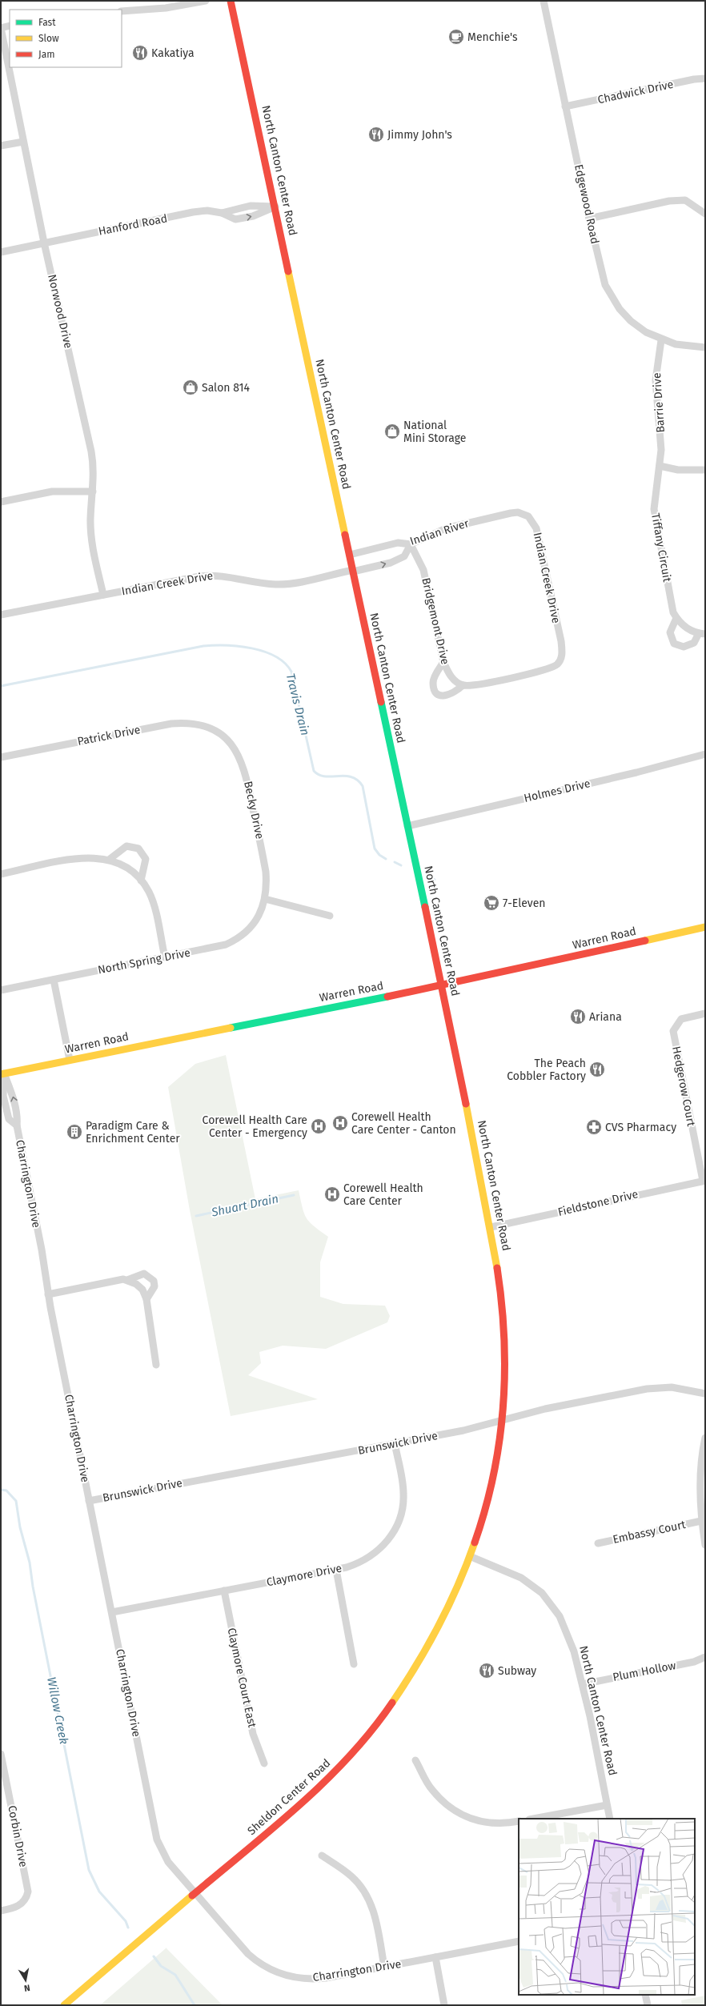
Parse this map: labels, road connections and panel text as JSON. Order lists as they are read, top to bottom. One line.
{"streets":{"main road":["North Canton Center Road","Warren Road","Sheldon Center Road"],"street":["Chadwick Drive","Edgewood Road","Hanford Road","Norwood Drive","Barrie Drive","Indian River","Tiffany Circuit","Indian Creek Drive","Bridgemont Drive","Patrick Drive","Holmes Drive","Becky Drive","North Spring Drive","Hedgerow Court","Charrington Drive","Fieldstone Drive","Brunswick Drive","Embassy Court","Claymore Drive","Plum Hollow","Claymore Court East","Corbin Drive"]},"crossings":[["Chadwick Drive","Edgewood Road"],["North Canton Center Road","Hanford Road"],["North Canton Center Road","Indian River"],["North Canton Center Road","Indian Creek Drive"],["North Canton Center Road","Holmes Drive"],["North Canton Center Road","Warren Road"],["North Canton Center Road","Fieldstone Drive"],["North Canton Center Road","Brunswick Drive"],["North Canton Center Road","Plum Hollow"],["North Canton Center Road","Sheldon Center Road"],["Edgewood Road","Barrie Drive"],["Hanford Road","Norwood Drive"],["Norwood Drive","Indian Creek Drive"],["Barrie Drive","Tiffany Circuit"],["Indian River","Indian Creek Drive"],["Indian River","Bridgemont Drive"],["Indian Creek Drive","Bridgemont Drive"],["Patrick Drive","Becky Drive"],["Becky Drive","North Spring Drive"],["Warren Road","Charrington Drive"],["Hedgerow Court","Fieldstone Drive"],["Charrington Drive","Brunswick Drive"],["Charrington Drive","Claymore Drive"],["Charrington Drive","Sheldon Center Road"],["Brunswick Drive","Claymore Drive"],["Claymore Drive","Claymore Court East"]],"water":["Travis Drain","Shuart Drain","Willow Creek"],"places":{"cafe":["Menchie's"],"restaurant":["Kakatiya","Jimmy John's","Ariana","The Peach Cobbler Factory","Subway"],"shop":["Salon 814","National Mini Storage"],"supermarket":["7-Eleven"],"hospital":["Corewell Health Care Center - Canton","Corewell Health Care Center - Emergency","Corewell Health Care Center"],"pharmacy":["CVS Pharmacy"],"building":["Paradigm Care & Enrichment Center"]},"legend":["Fast","Slow","Jam"],"north":"bottom"}
